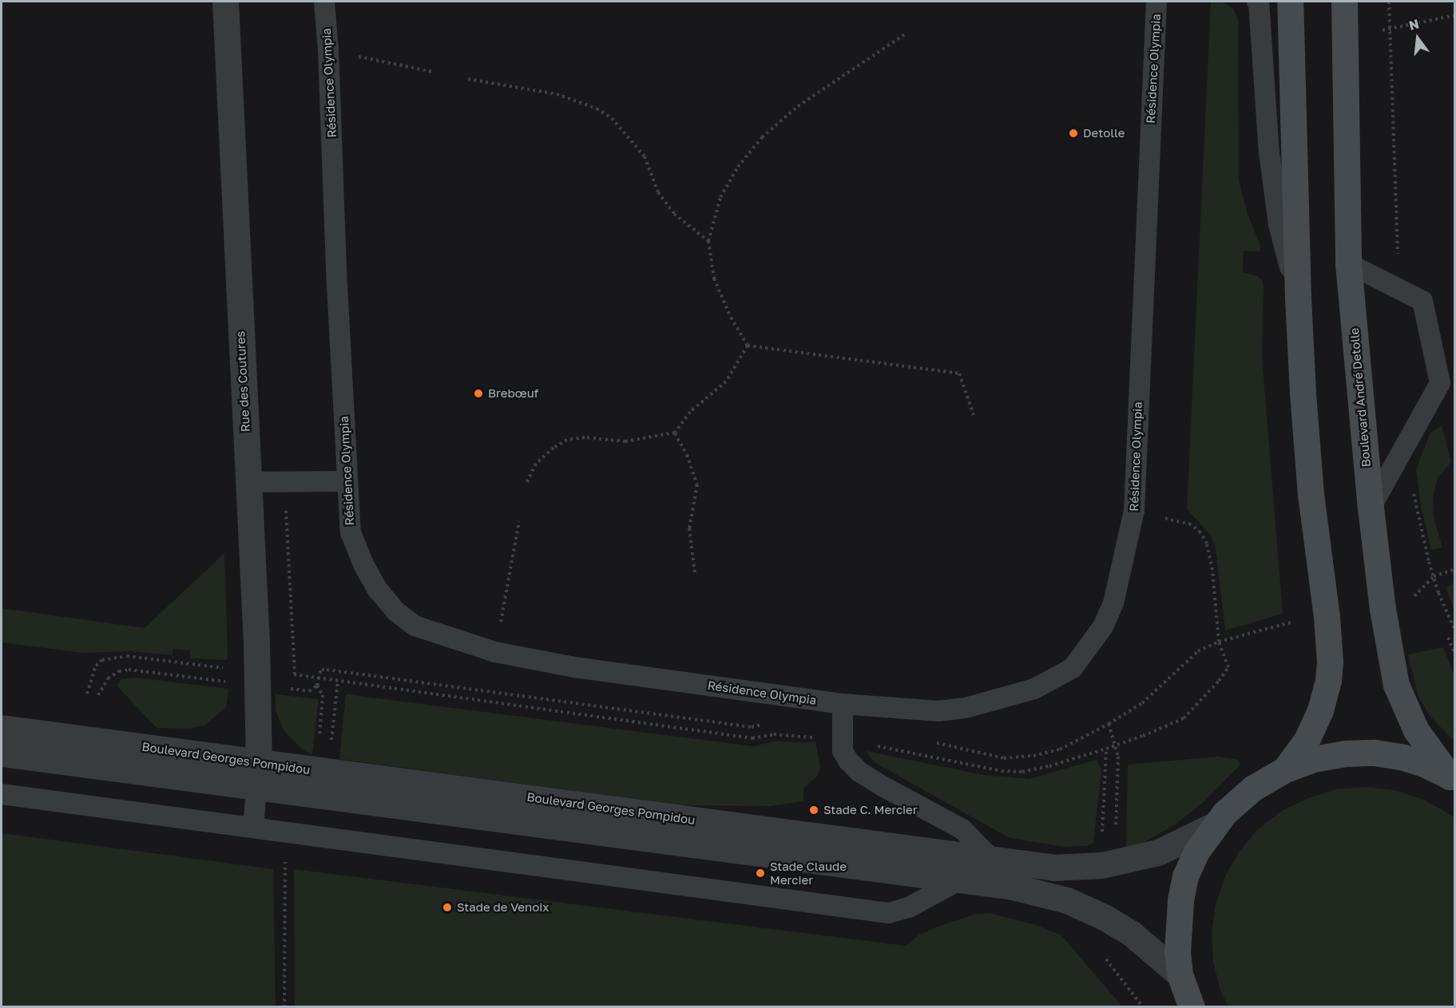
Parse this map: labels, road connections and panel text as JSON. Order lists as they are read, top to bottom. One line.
{"streets":{"main road":["Boulevard André Detolle"],"street":["Rue des Coutures","Boulevard Georges Pompidou"],"lane":["Résidence Olympia"]},"crossings":[["Rue des Coutures","Boulevard Georges Pompidou"]],"places":["Detolle","Brebœuf","Stade C. Mercier","Stade Claude Mercier","Stade de Venoix"],"north":"top"}
